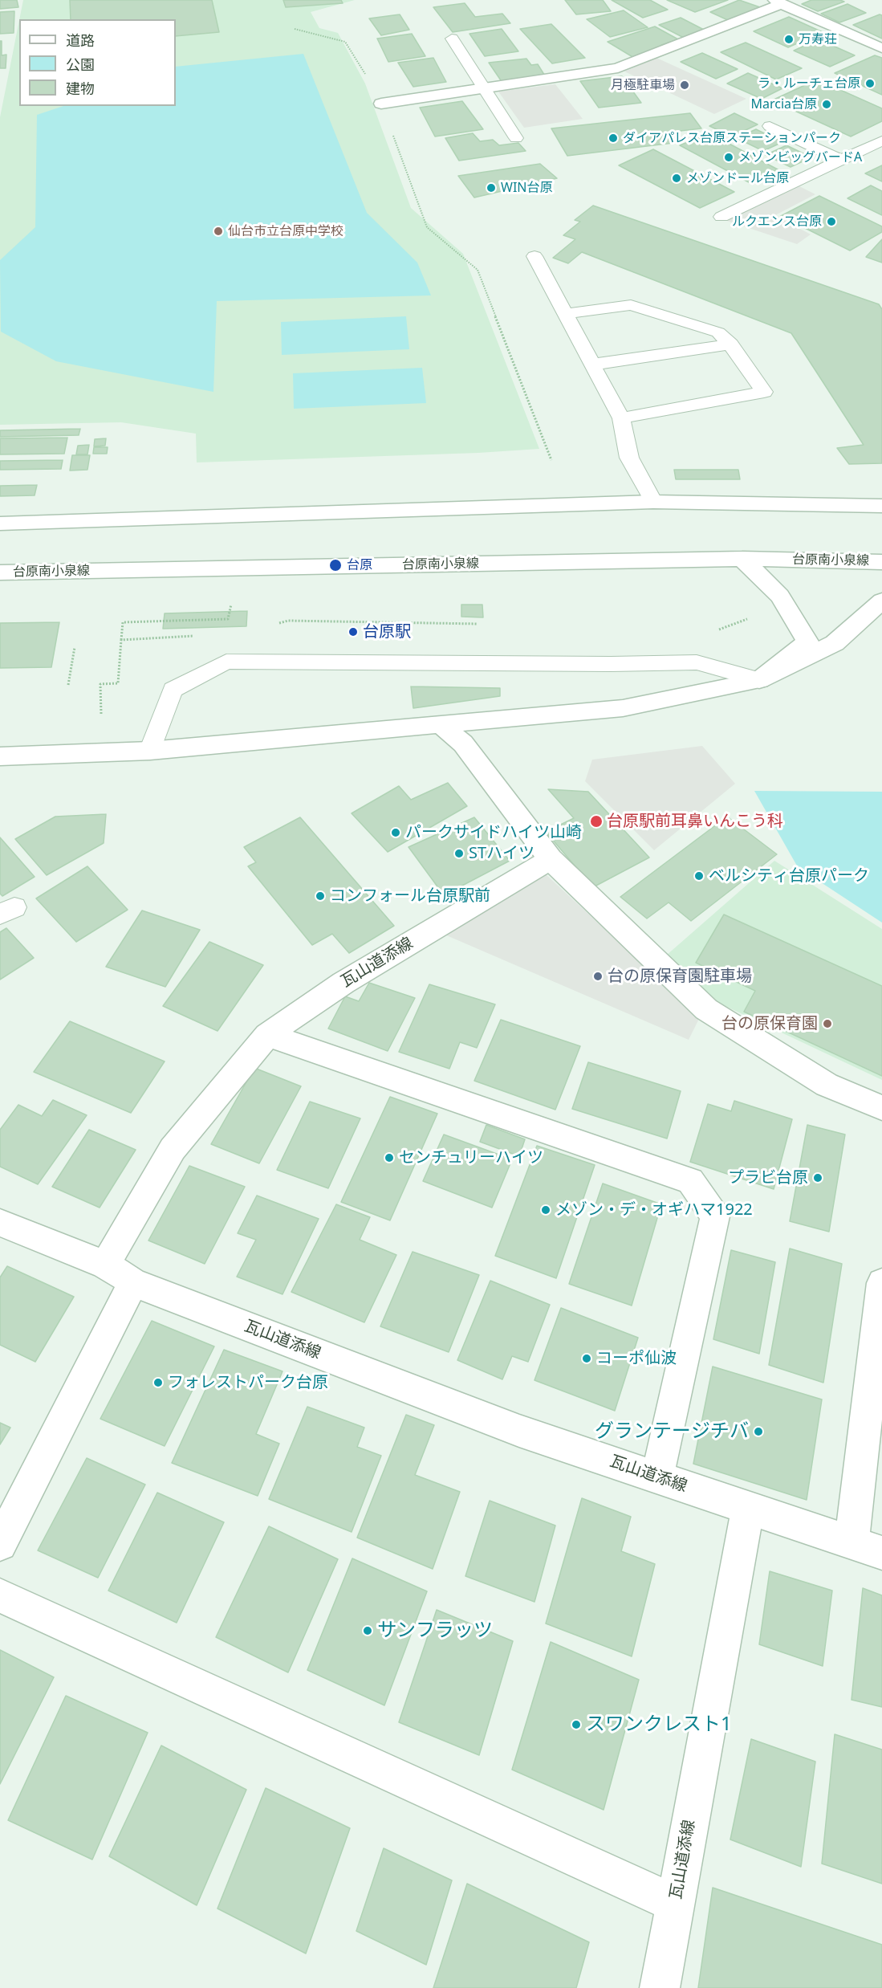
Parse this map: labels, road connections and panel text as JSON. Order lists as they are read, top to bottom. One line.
{"streets":{"street":["台原南小泉線","瓦山道添線"]},"places":["万寿荘","ラ・ルーチェ台原","月極駐車場","Marcia台原","ダイアパレス台原ステーションパーク","メゾンビッグバードA","メゾンドール台原","WIN台原","ルクエンス台原","仙台市立台原中学校","台原","台原駅","台原駅前耳鼻いんこう科","パークサイドハイツ山崎","STハイツ","ベルシティ台原パーク","コンフォール台原駅前","台の原保育園駐車場","台の原保育園","センチュリーハイツ","プラビ台原","メゾン・デ・オギハマ1922","コーポ仙波","フォレストパーク台原","グランテージチバ","サンフラッツ","スワンクレスト1"],"legend":["道路","公園","建物"]}
